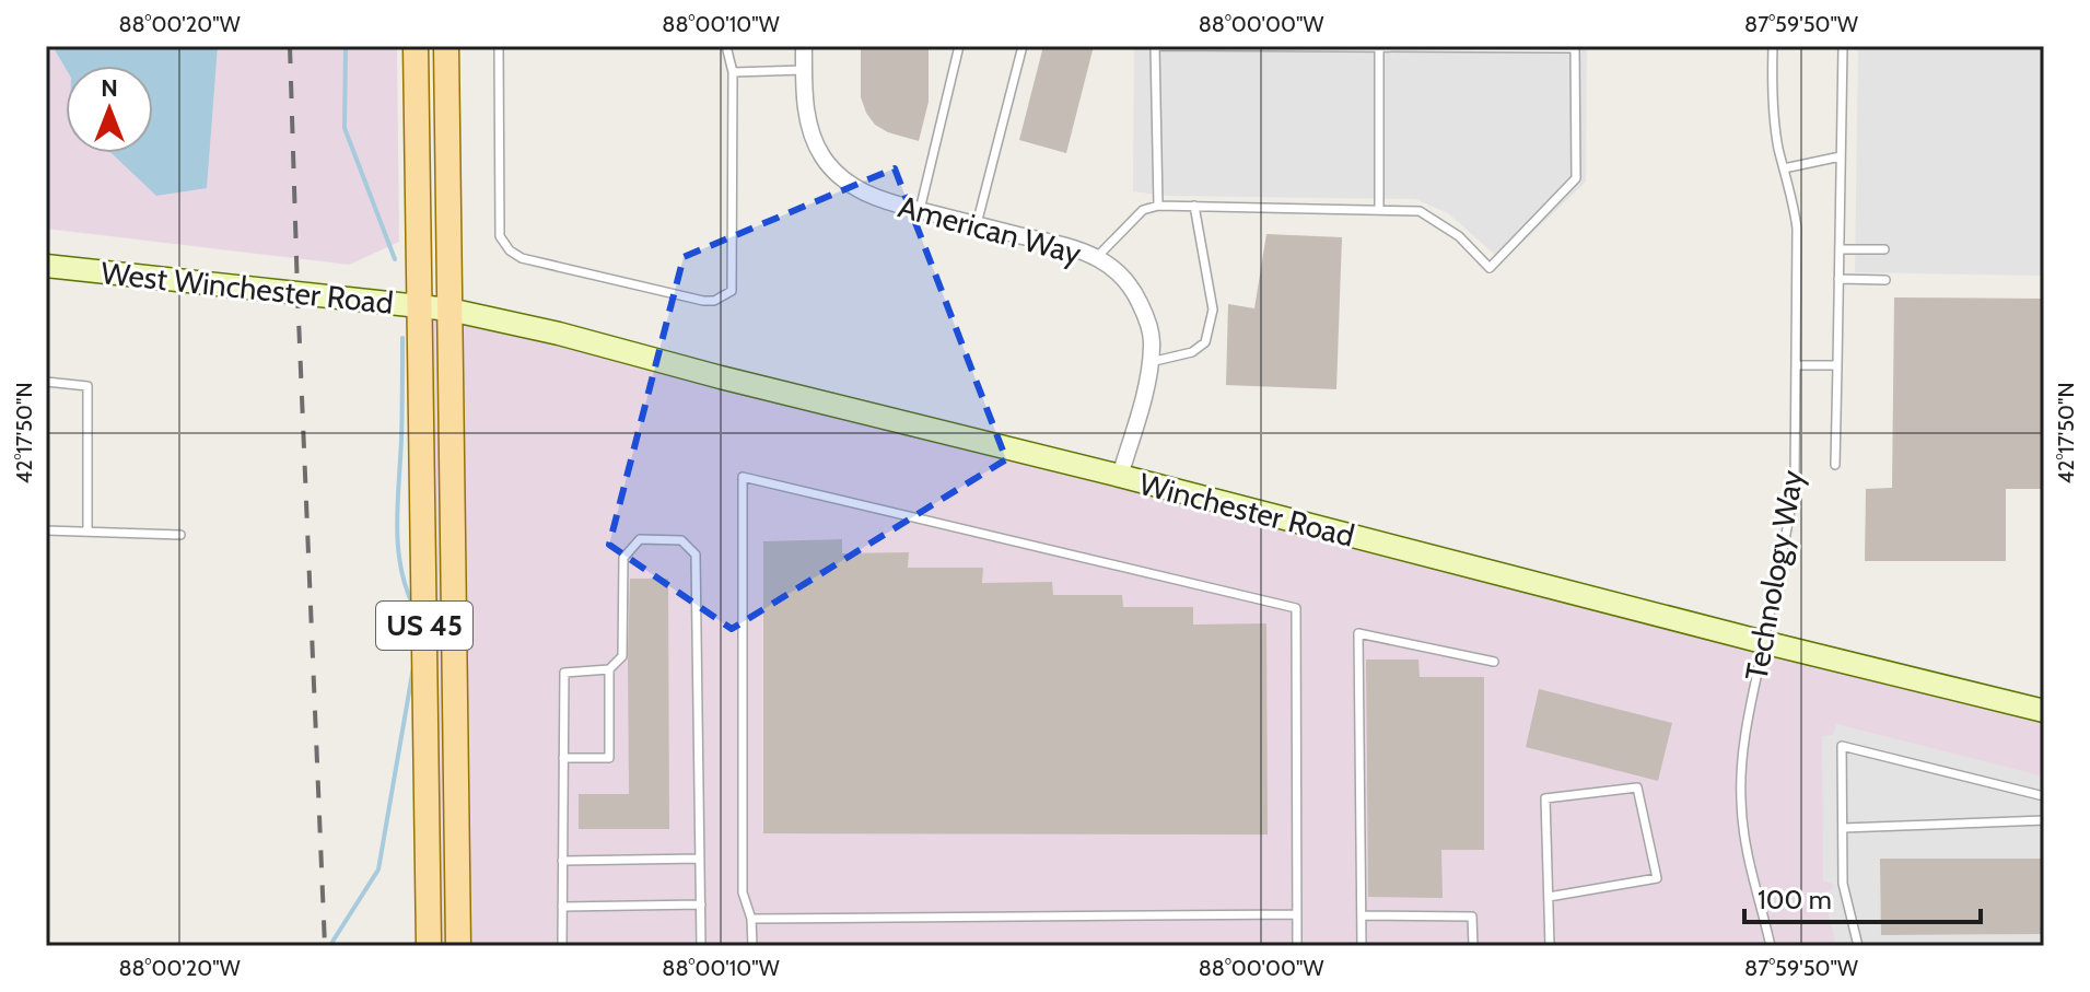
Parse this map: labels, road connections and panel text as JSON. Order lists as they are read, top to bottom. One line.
{"streets":{"main road":["West Winchester Road","Winchester Road","US 45"],"street":["American Way"],"lane":["Technology Way"]},"crossings":[["American Way","Winchester Road"],["West Winchester Road","Winchester Road"],["West Winchester Road","US 45"],["Winchester Road","Technology Way"],["Winchester Road","US 45"]],"scale_bar":"100 m","north":"top","coordinates":["88°00'20\"W","88°00'10\"W","88°00'00\"W","87°59'50\"W","42°17'50\"N"]}
